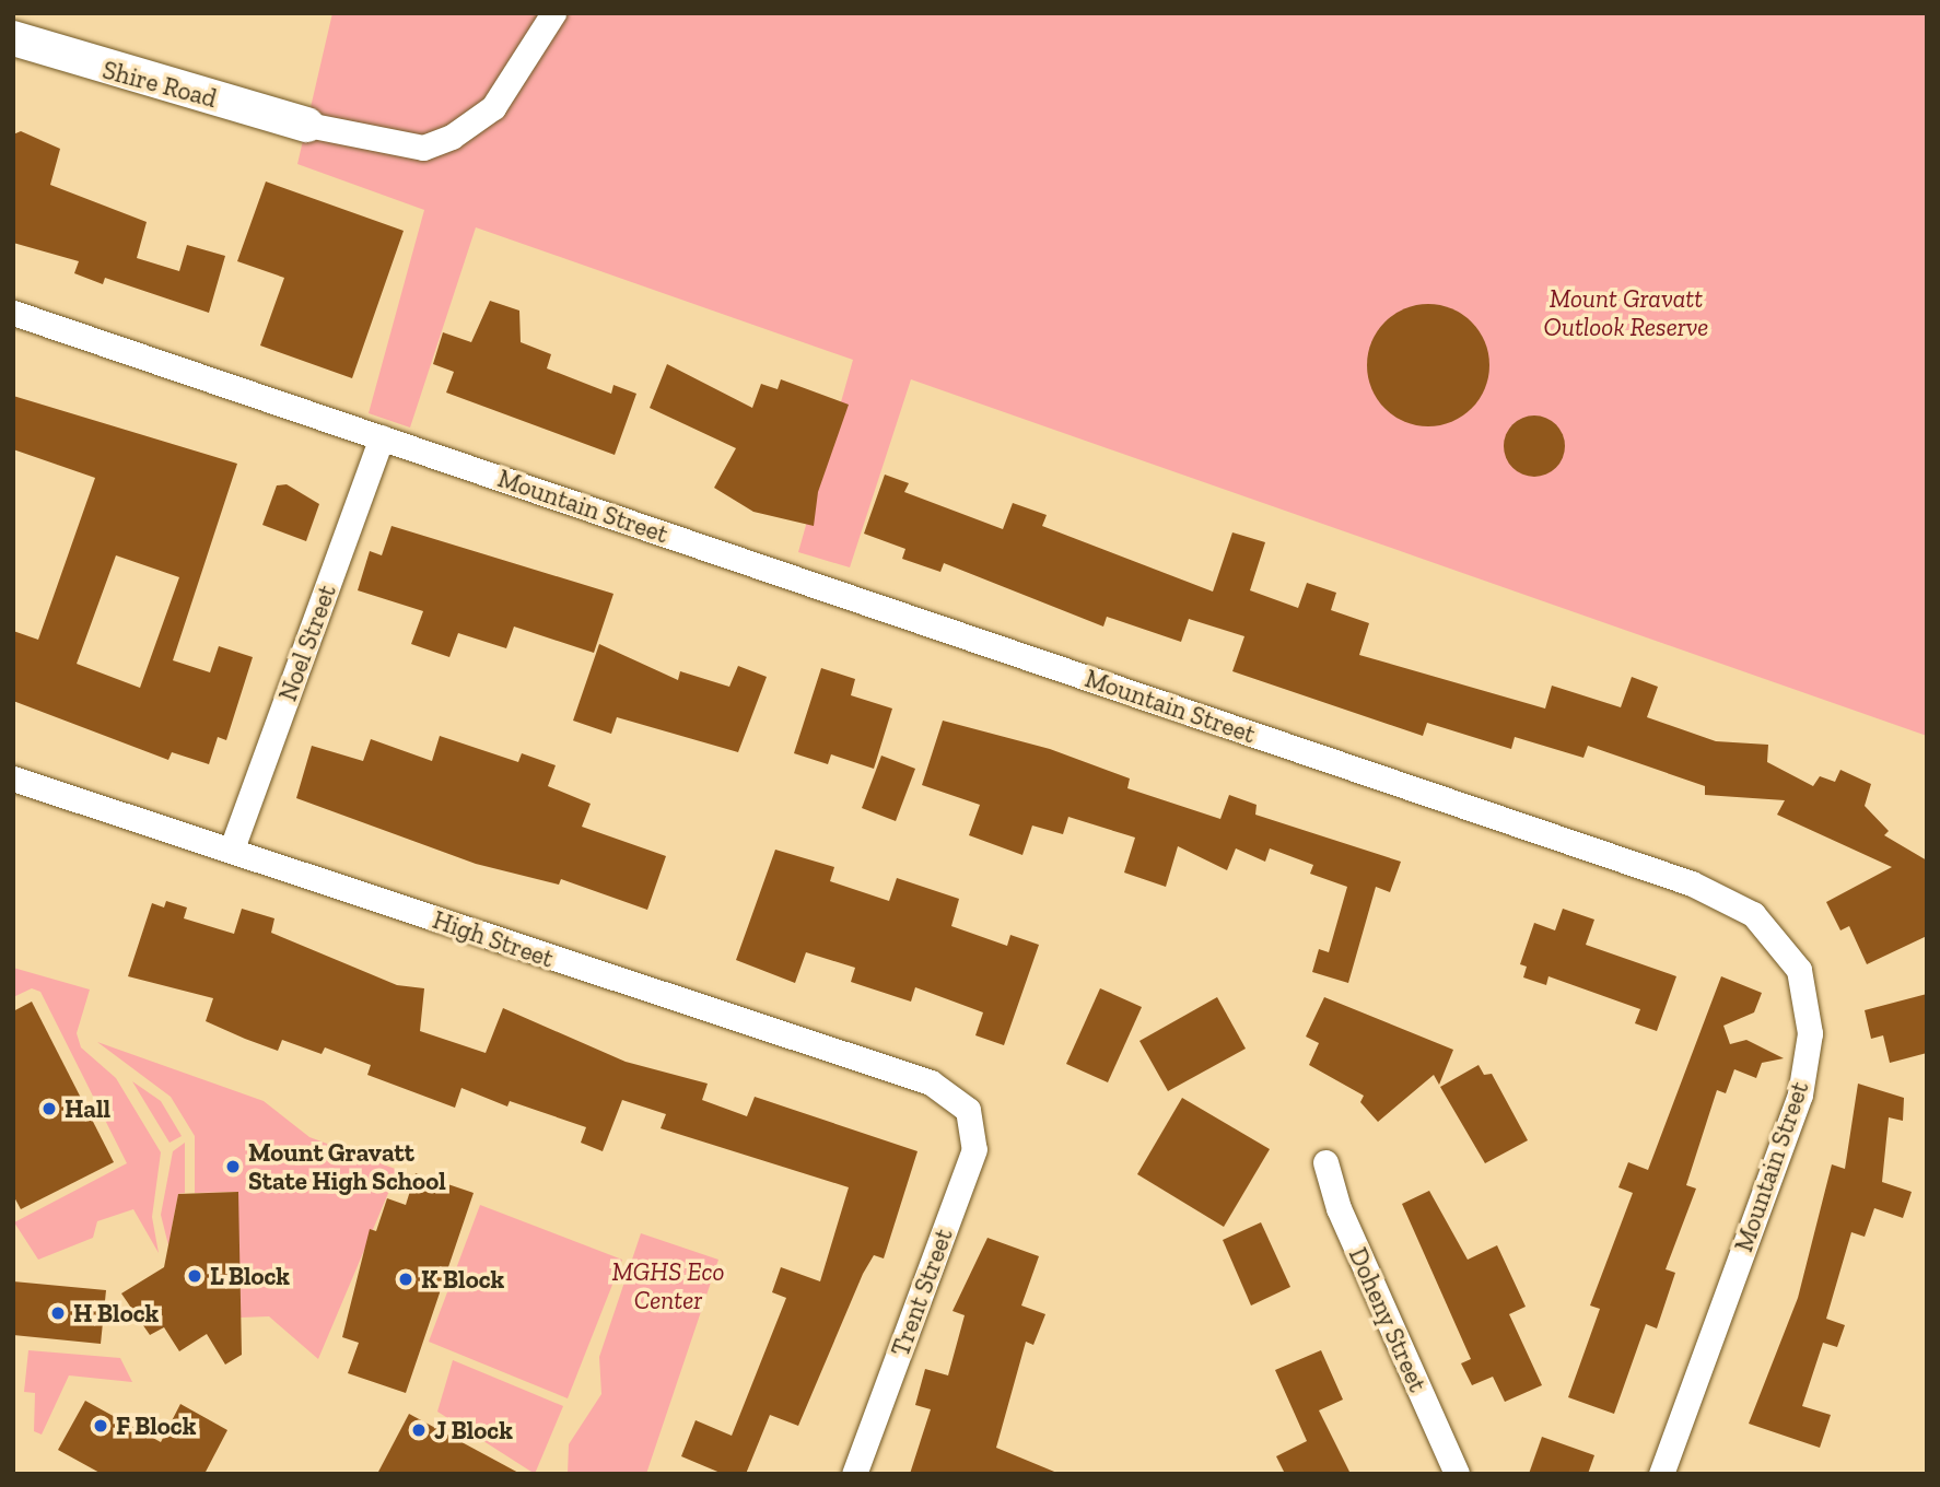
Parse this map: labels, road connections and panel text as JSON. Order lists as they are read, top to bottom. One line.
{"streets":{"street":["Shire Road","Mountain Street","Noel Street","High Street","Trent Street","Doheny Street"]},"crossings":[["Mountain Street","Noel Street"],["Noel Street","High Street"],["High Street","Trent Street"]],"parks":["Mount Gravatt Outlook Reserve","MGHS Eco Center"],"places":["Hall","Mount Gravatt State High School","L Block","K Block","H Block","F Block","J Block"]}
